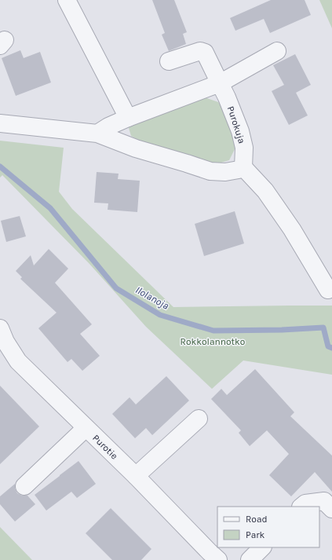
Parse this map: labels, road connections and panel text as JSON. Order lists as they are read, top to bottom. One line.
{"streets":{"street":["Purokuja","Purotie"]},"water":["Ilolanoja"],"parks":["Rokkolannotko"],"legend":["Road","Park"]}
